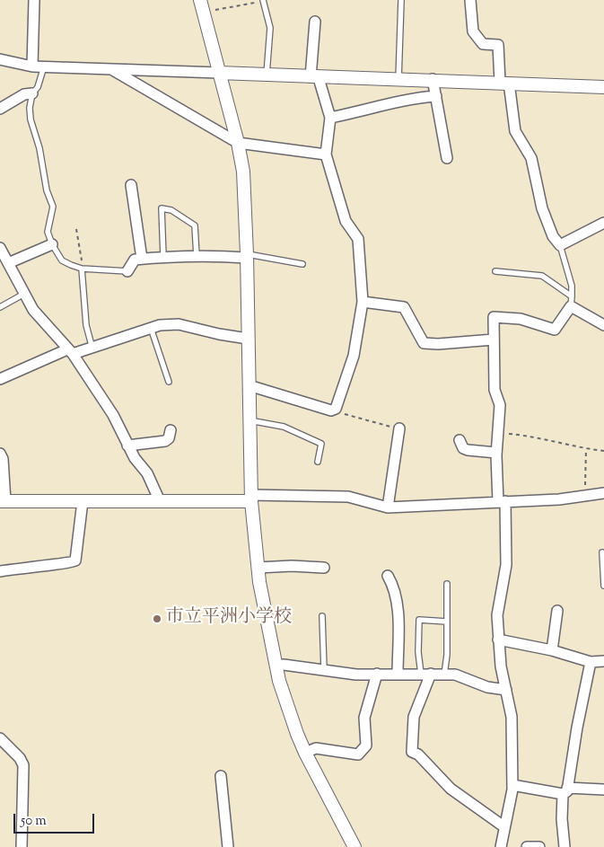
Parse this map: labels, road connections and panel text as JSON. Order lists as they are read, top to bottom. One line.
{"places":["市立平洲小学校"],"scale_bar":"50 m"}
